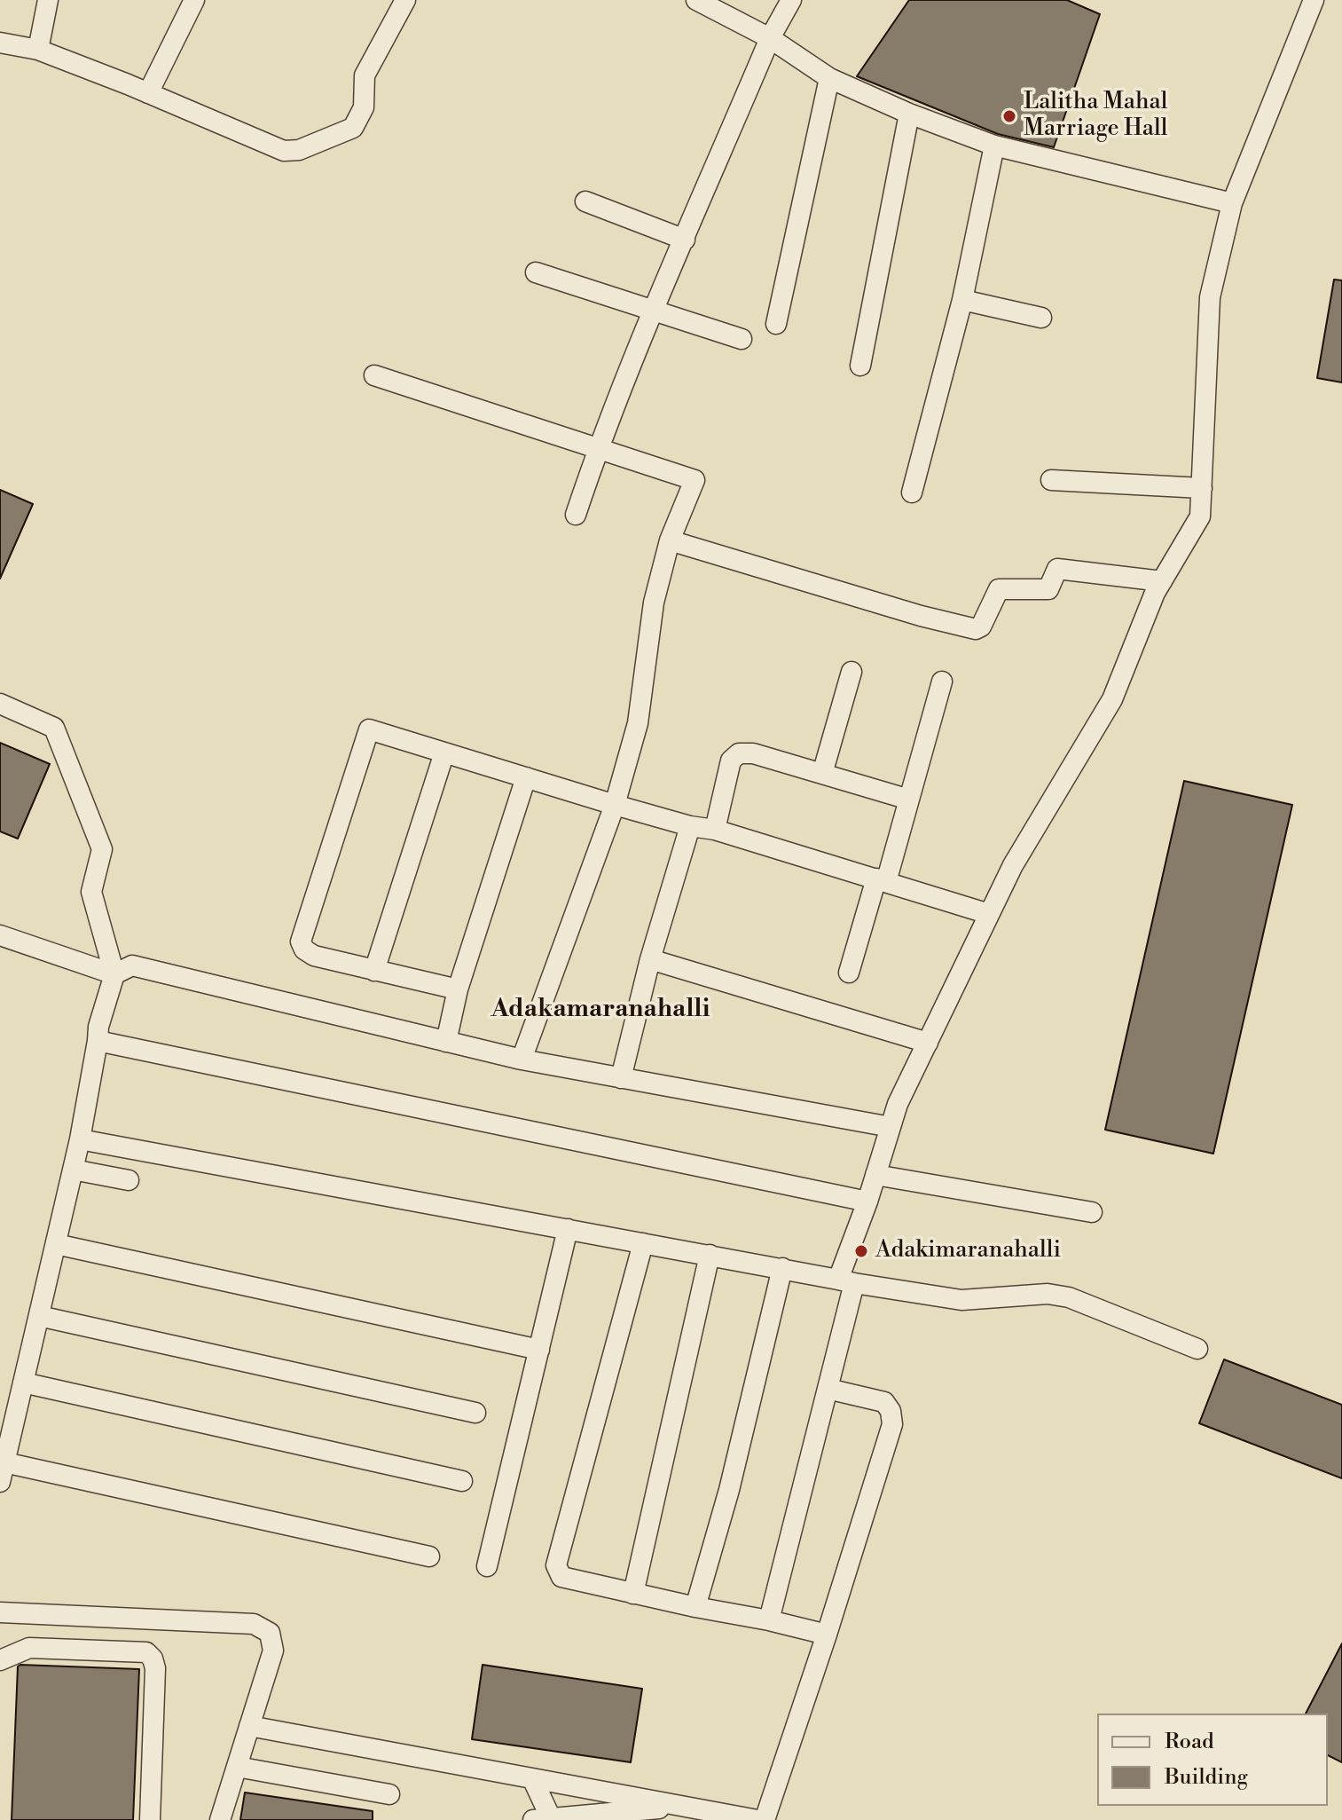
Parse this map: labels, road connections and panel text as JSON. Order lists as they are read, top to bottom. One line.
{"districts":["Adakamaranahalli"],"places":["Lalitha Mahal Marriage Hall","Adakimaranahalli"],"legend":["Road","Building"]}
